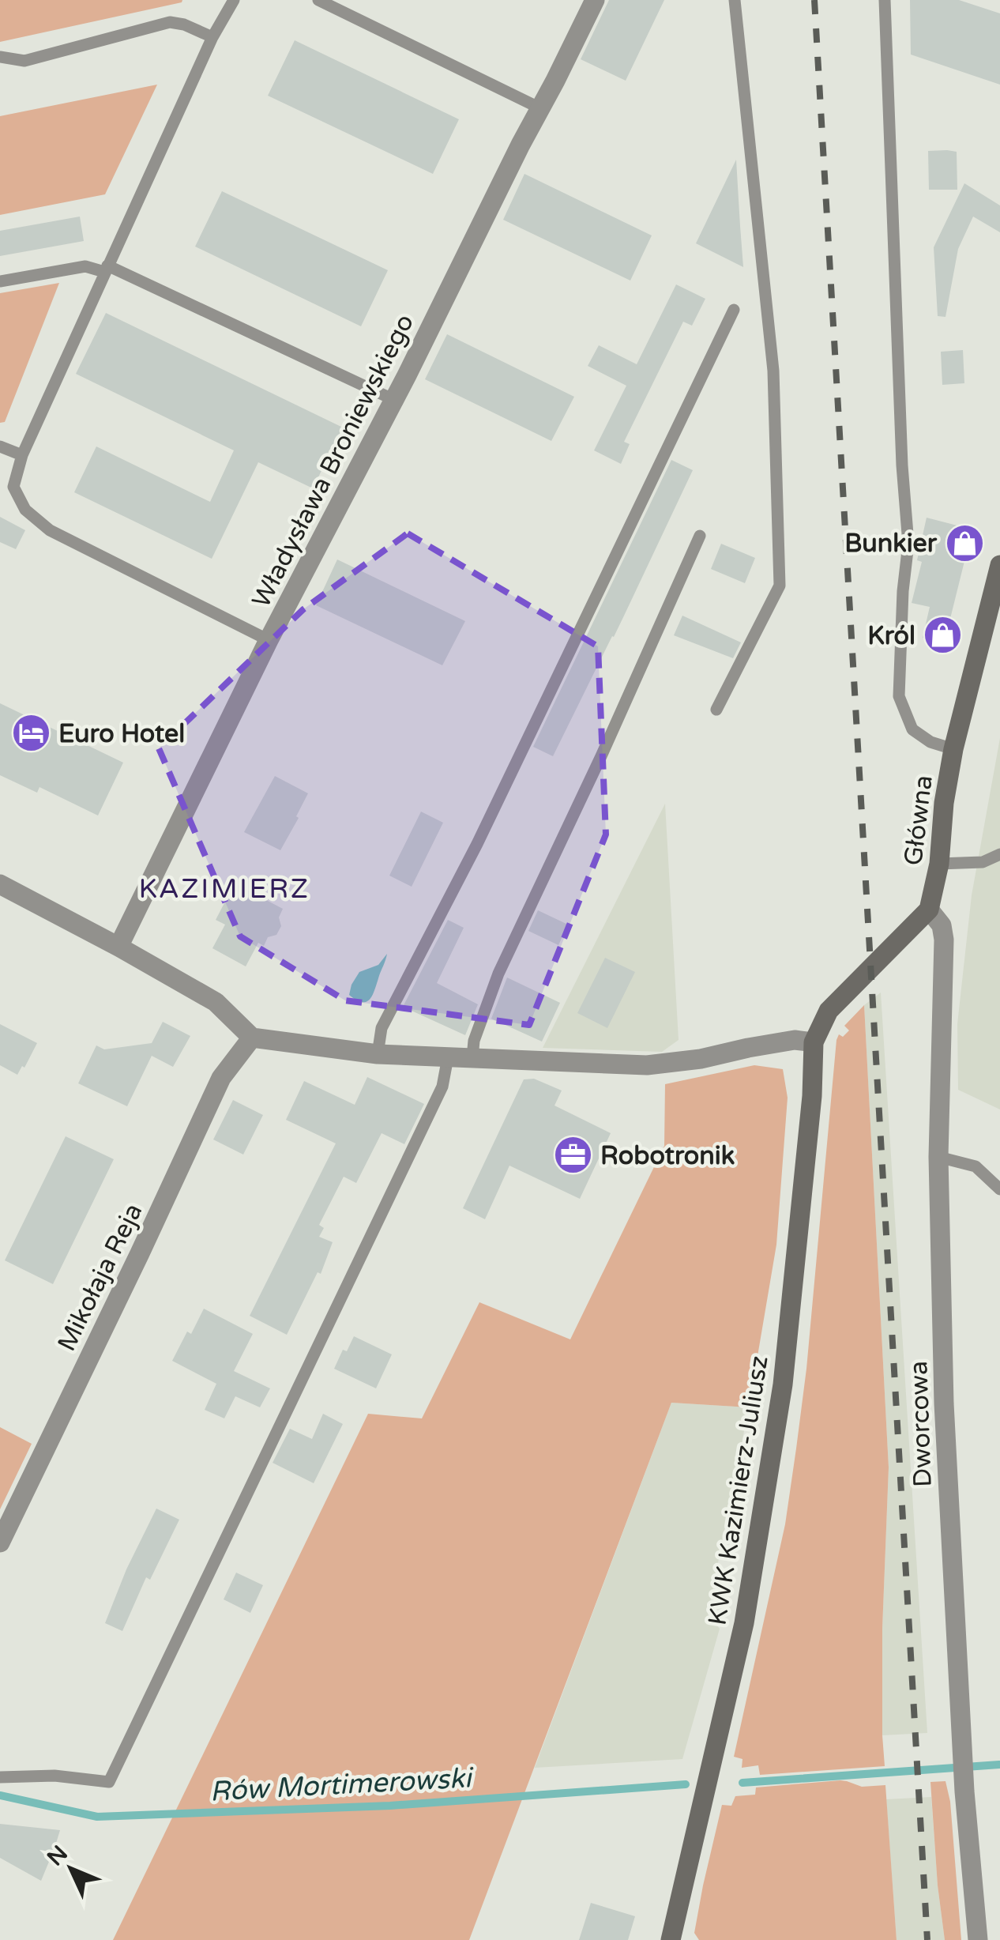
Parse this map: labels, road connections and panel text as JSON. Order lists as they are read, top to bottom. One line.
{"streets":{"street":["Władysława Broniewskiego","Główna","Mikołaja Reja","Dworcowa","KWK Kazimierz-Juliusz"]},"crossings":[["Główna","Dworcowa"]],"districts":["KAZIMIERZ"],"water":["Rów Mortimerowski"],"places":{"shop":["Bunkier","Król"],"hotel":["Euro Hotel"],"office":["Robotronik"]},"north":"top left"}
